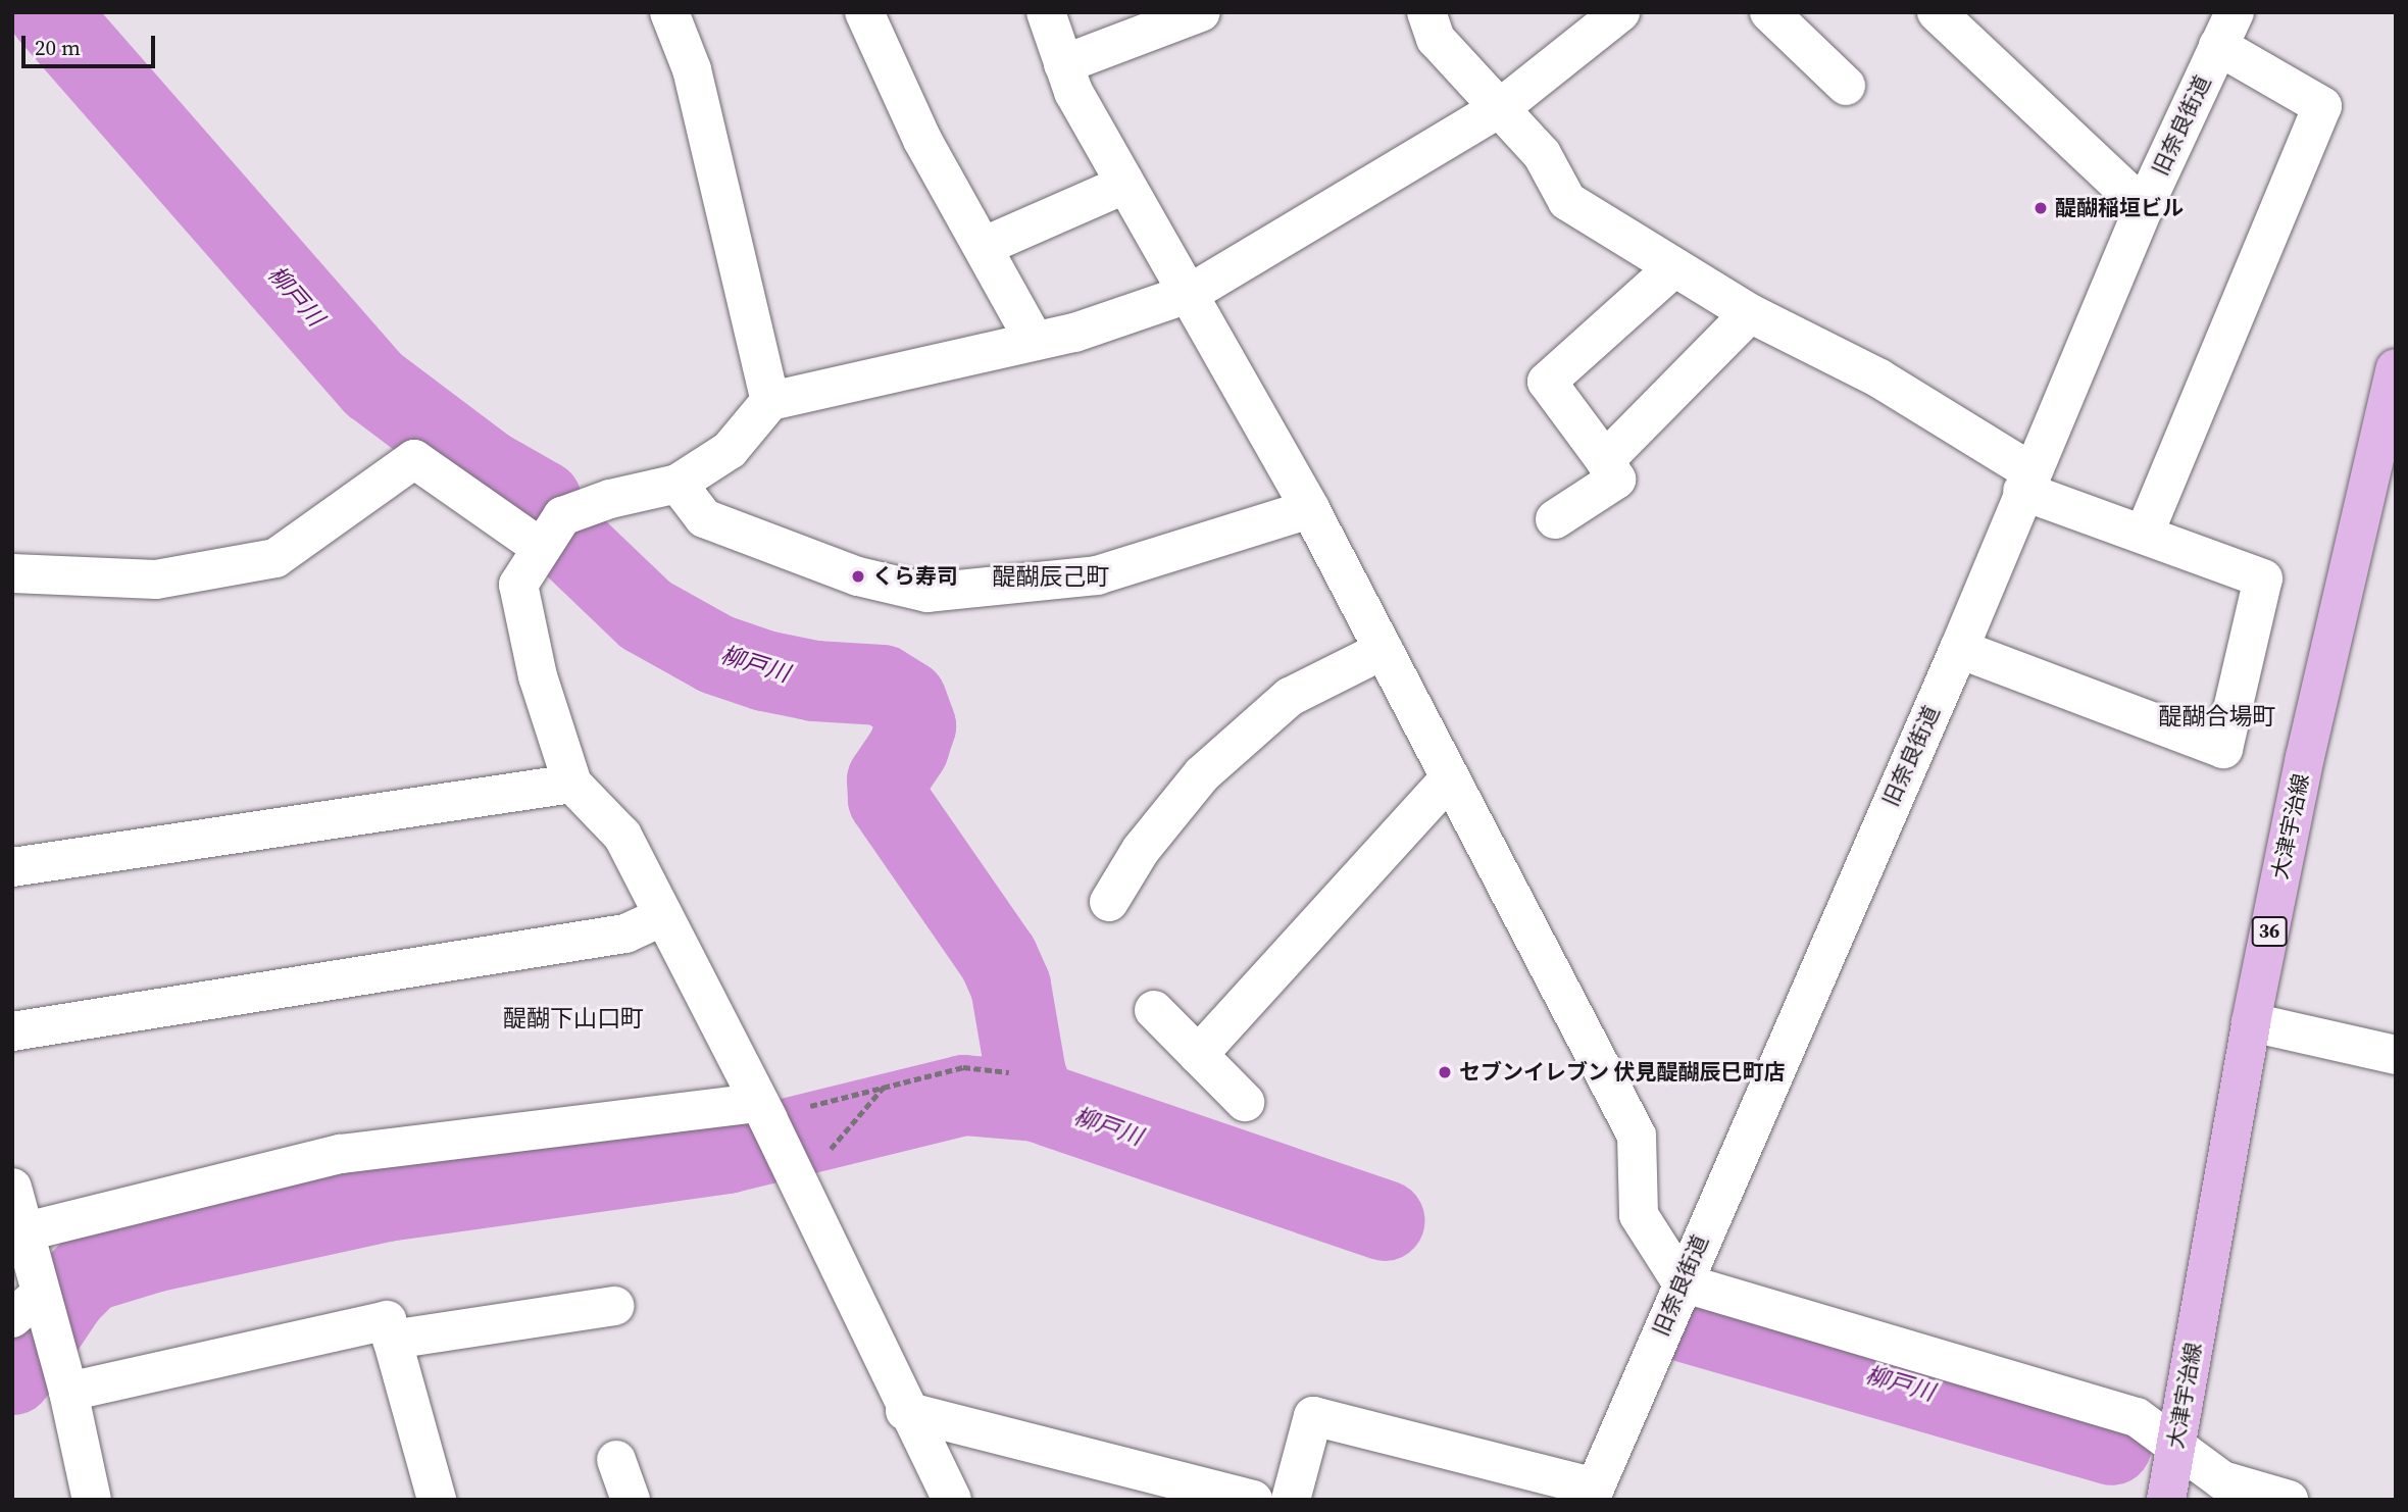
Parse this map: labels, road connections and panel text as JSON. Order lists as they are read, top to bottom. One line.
{"streets":{"main road":["大津宇治線","36"],"street":["旧奈良街道"]},"districts":["醍醐辰己町","醍醐合場町","醍醐下山口町"],"water":["柳戸川"],"places":["醍醐稲垣ビル","くら寿司","セブンイレブン 伏見醍醐辰巳町店"],"scale_bar":"20 m"}
